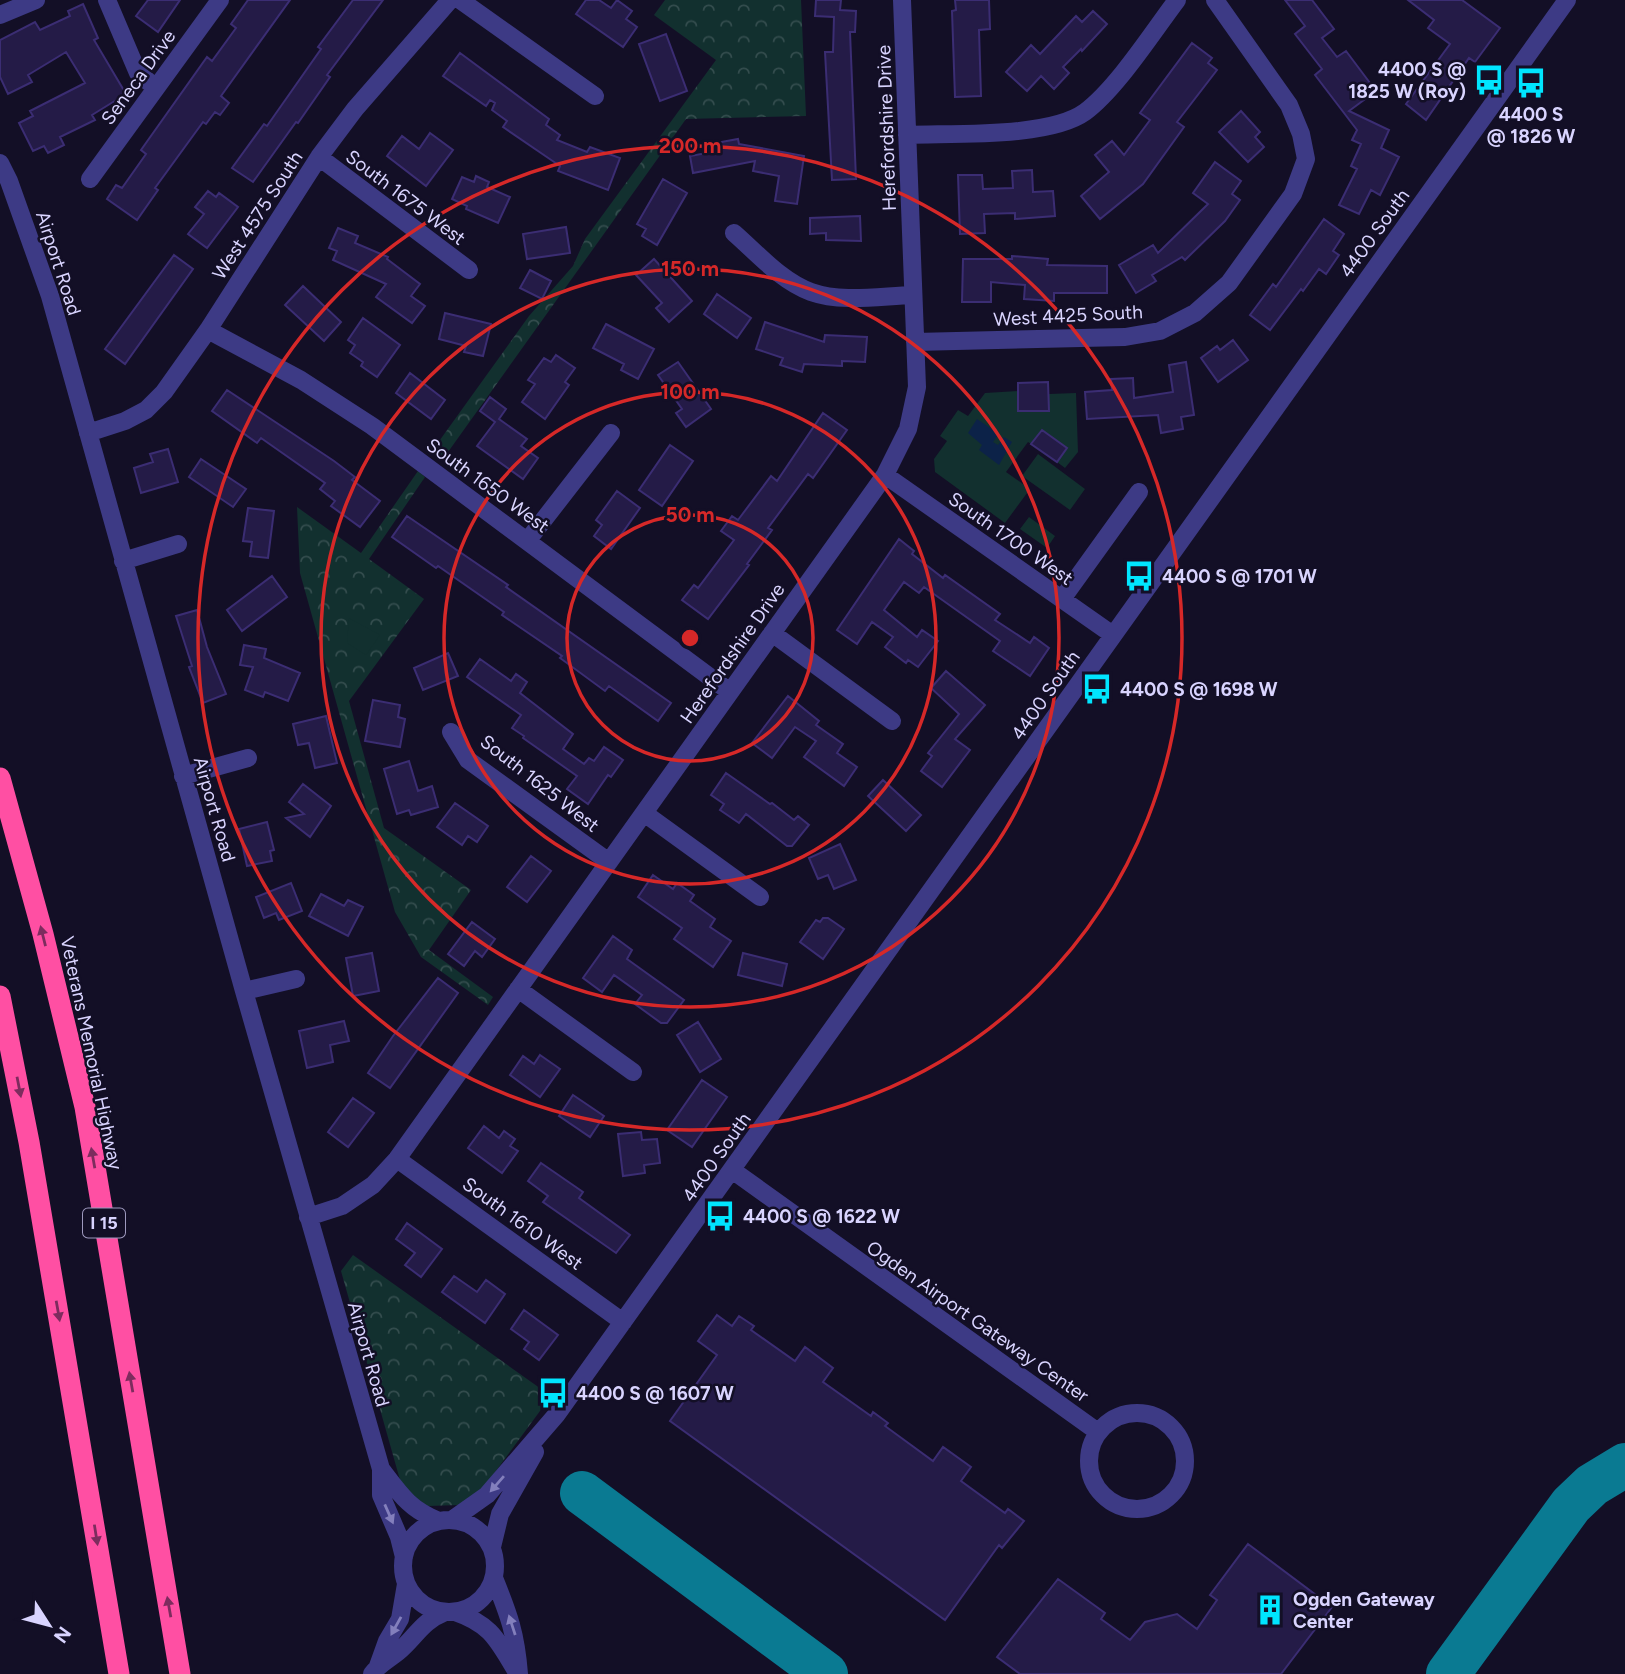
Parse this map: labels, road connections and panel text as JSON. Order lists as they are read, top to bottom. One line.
{"streets":{"highway":["Veterans Memorial Highway","I 15"],"street":["Seneca Drive","Herefordshire Drive","South 1675 West","West 4575 South","4400 South","Airport Road","West 4425 South","South 1650 West","South 1700 West","South 1625 West","South 1610 West","Ogden Airport Gateway Center"]},"crossings":[["Herefordshire Drive","Airport Road"],["Herefordshire Drive","West 4425 South"],["Herefordshire Drive","South 1650 West"],["Herefordshire Drive","South 1700 West"],["Herefordshire Drive","South 1625 West"],["Herefordshire Drive","South 1610 West"],["South 1675 West","West 4575 South"],["West 4575 South","Airport Road"],["West 4575 South","South 1650 West"],["4400 South","Airport Road"],["4400 South","South 1700 West"],["4400 South","South 1610 West"],["4400 South","Ogden Airport Gateway Center"]],"places":{"bus stop":["4400 S @ 1825 W (Roy)","4400 S @ 1826 W","4400 S @ 1701 W","4400 S @ 1698 W","4400 S @ 1622 W","4400 S @ 1607 W"],"building":["Ogden Gateway Center"]},"north":"bottom right","rings":["200 m","150 m","100 m","50 m"]}
